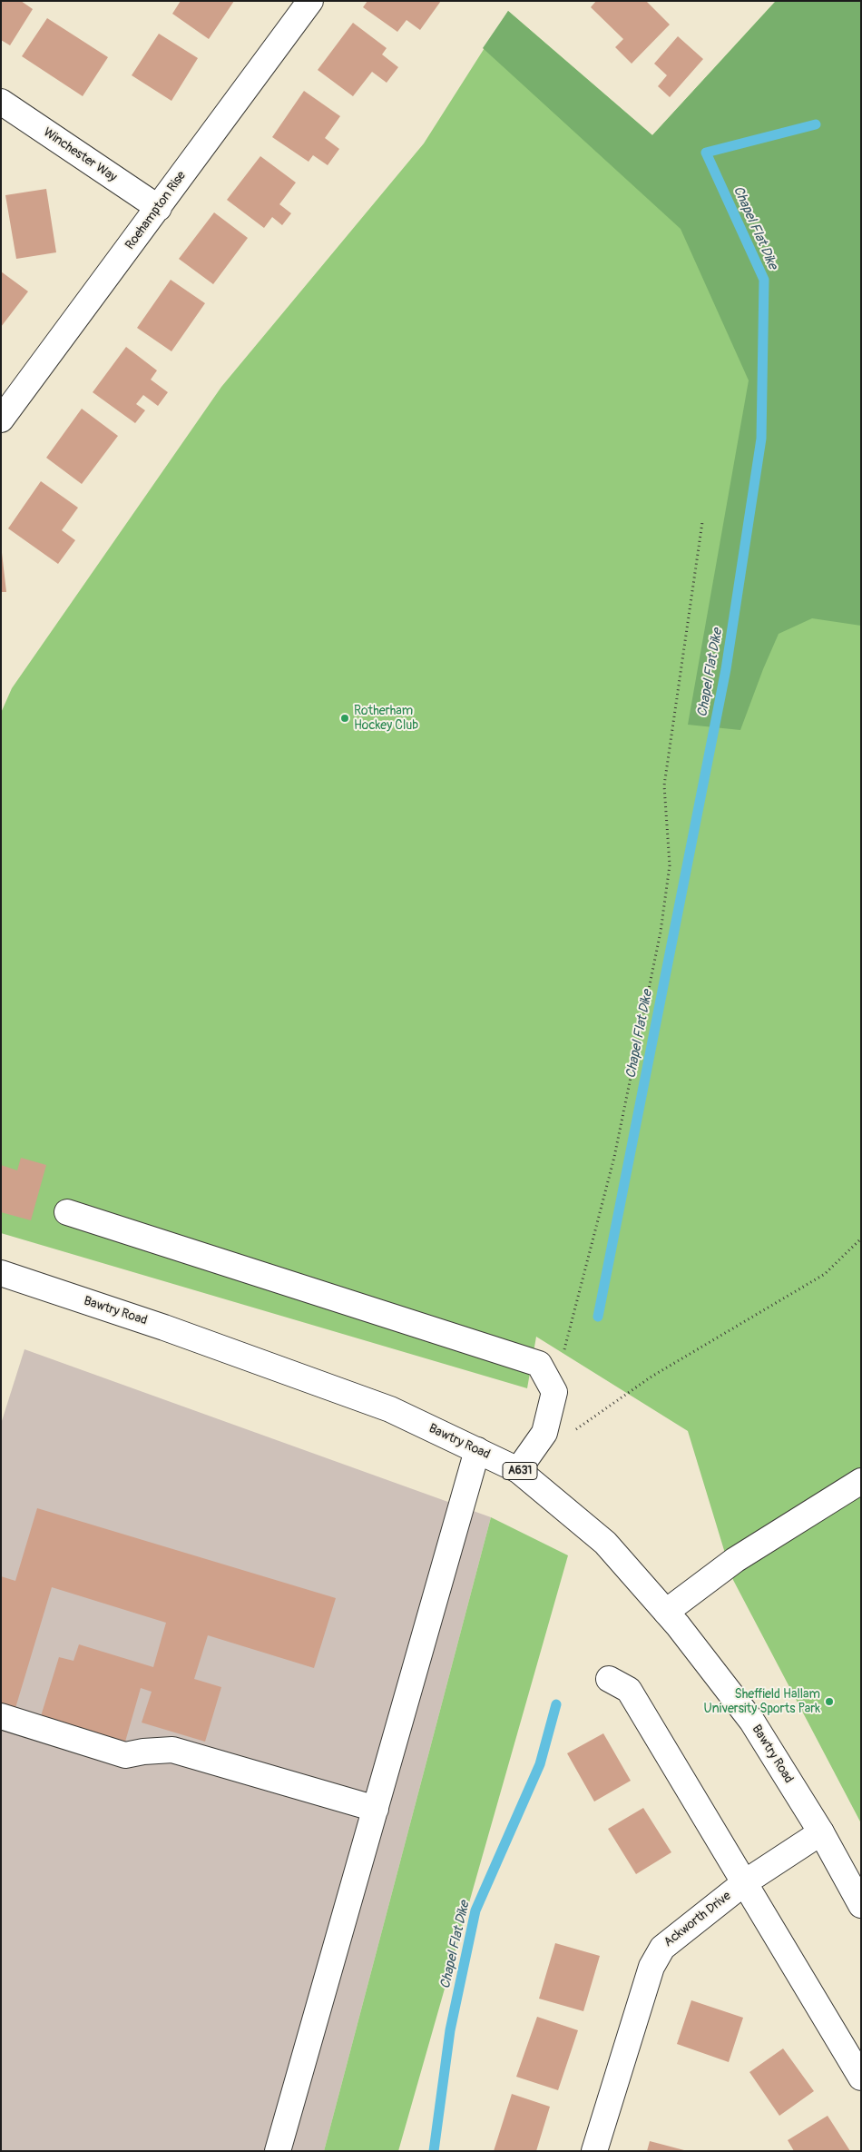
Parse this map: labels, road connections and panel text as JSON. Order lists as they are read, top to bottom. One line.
{"streets":{"street":["Winchester Way","Roehampton Rise","Bawtry Road","A631","Ackworth Drive"]},"crossings":[["Winchester Way","Roehampton Rise"],["Bawtry Road","Ackworth Drive"]],"water":["Chapel Flat Dike"],"places":["Rotherham Hockey Club","Sheffield Hallam University Sports Park"]}
